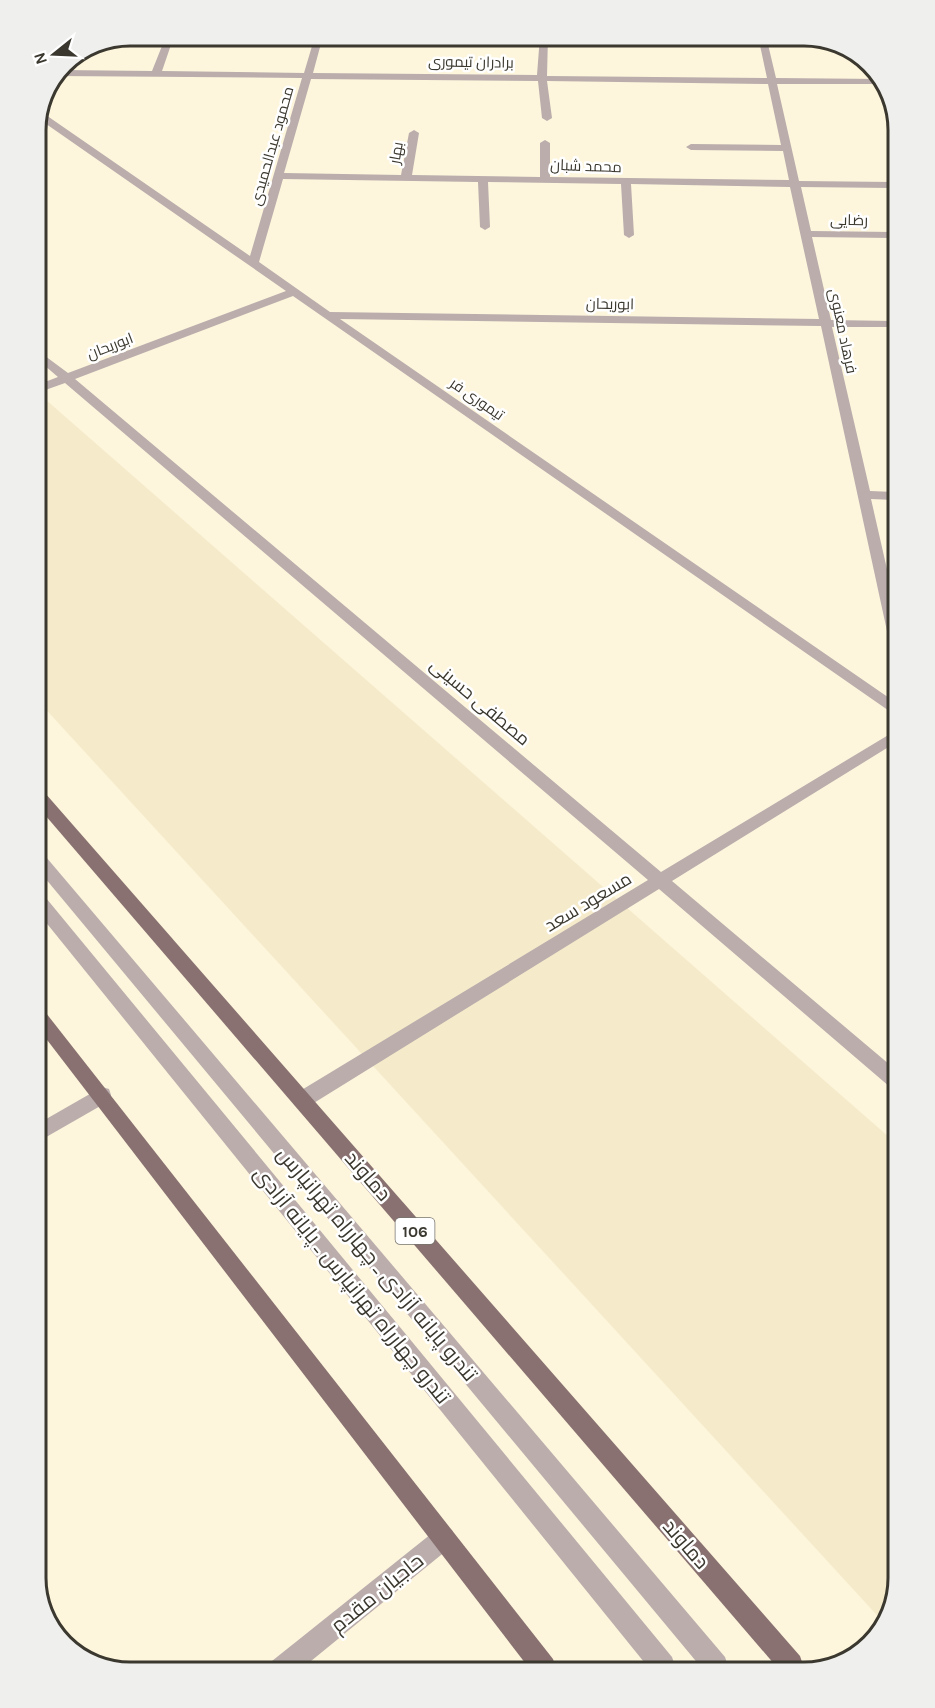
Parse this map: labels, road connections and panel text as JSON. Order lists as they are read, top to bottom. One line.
{"streets":{"main road":["دماوند","106"],"street":["برادران تیموری","محمود عبدالحمیدی","بهار","محمد شبان","رضایی","ابوریحان","فرهاد معنوی","تیموری فر","مصطفی حسینی","مسعود سعد","تندرو پایانه آزادی ـ چهارراه تهرانپارس","تندرو چهارراه تهرانپارس ـ پایانه آزادی","حاجیان مقدم"]},"crossings":[["برادران تیموری","محمود عبدالحمیدی"],["برادران تیموری","فرهاد معنوی"],["محمود عبدالحمیدی","محمد شبان"],["محمود عبدالحمیدی","تیموری فر"],["بهار","محمد شبان"],["محمد شبان","فرهاد معنوی"],["رضایی","فرهاد معنوی"],["ابوریحان","فرهاد معنوی"],["ابوریحان","تیموری فر"],["ابوریحان","مصطفی حسینی"],["مصطفی حسینی","مسعود سعد"],["مسعود سعد","دماوند"]],"north":"left"}
